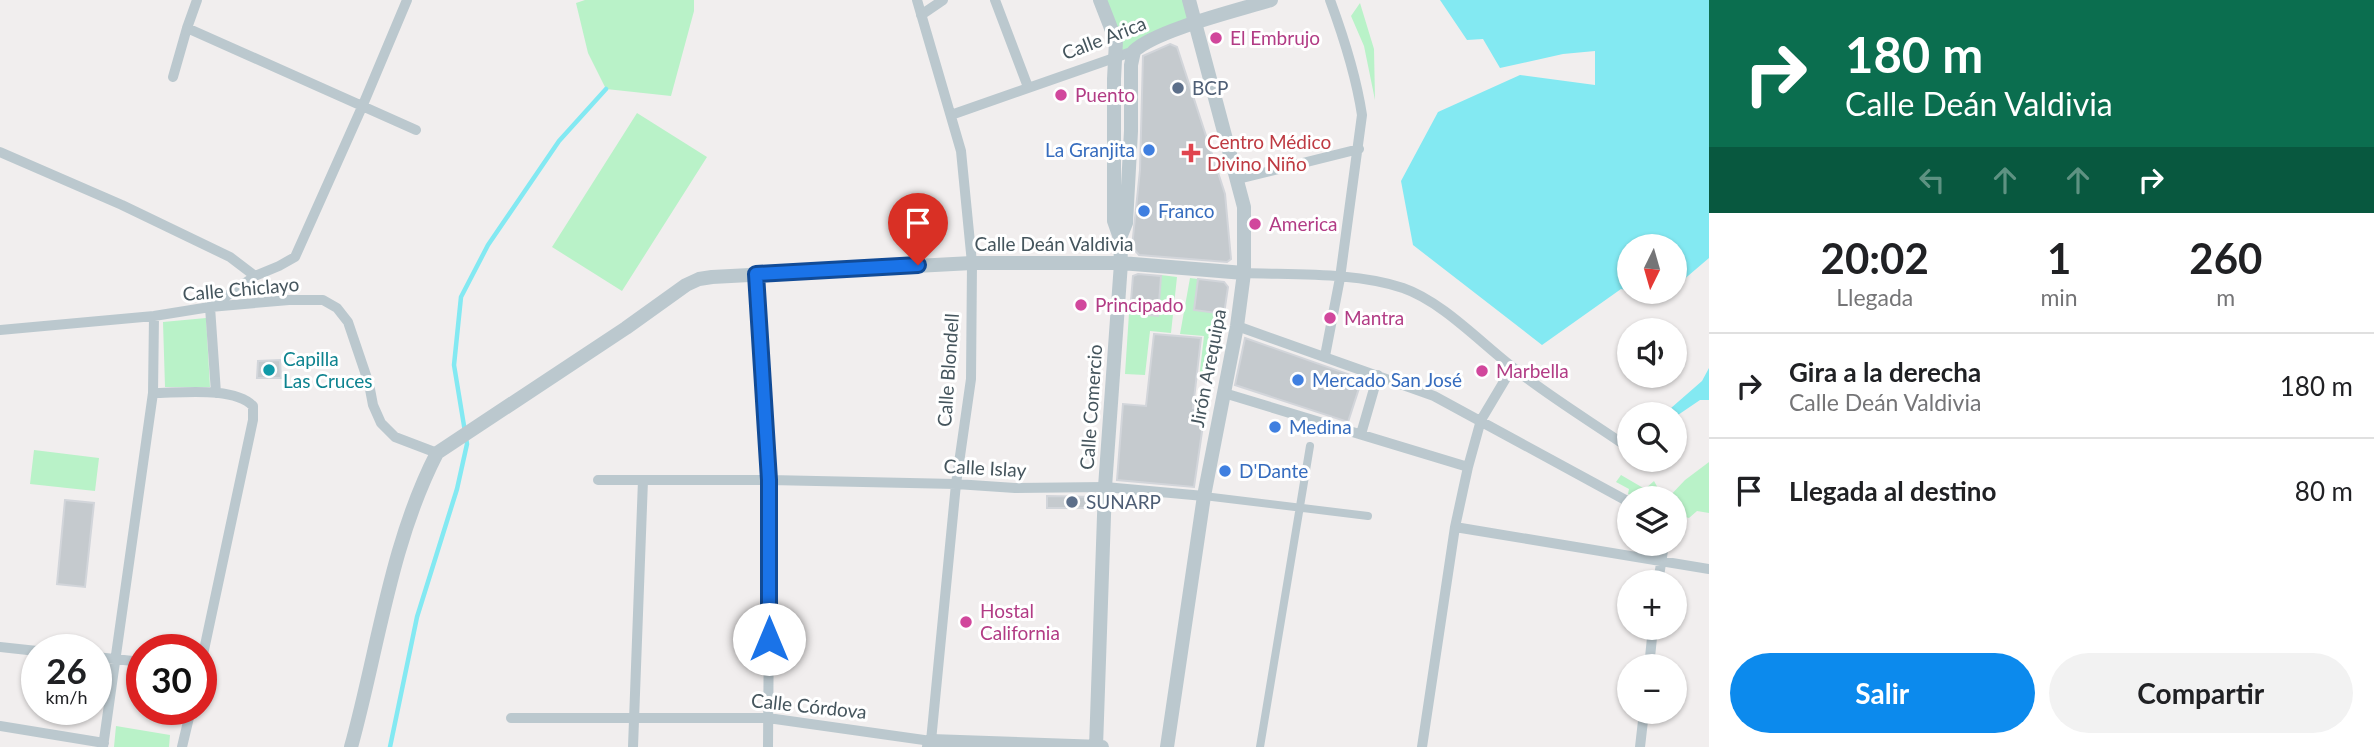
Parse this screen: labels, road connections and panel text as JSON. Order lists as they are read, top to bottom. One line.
{"streets":{"street":["Calle Arica","Calle Deán Valdivia","Calle Chiclayo","Jirón Arequipa","Calle Blondell","Calle Comercio","Calle Islay","Calle Córdova"]},"crossings":[["Calle Arica","Jirón Arequipa"],["Calle Arica","Calle Blondell"],["Calle Arica","Calle Comercio"],["Calle Deán Valdivia","Calle Chiclayo"],["Calle Deán Valdivia","Jirón Arequipa"],["Calle Deán Valdivia","Calle Blondell"],["Calle Deán Valdivia","Calle Comercio"],["Jirón Arequipa","Calle Islay"],["Calle Blondell","Calle Islay"],["Calle Blondell","Calle Córdova"],["Calle Comercio","Calle Islay"],["Calle Comercio","Calle Córdova"]],"places":{"other":["El Embrujo","BCP","Puento","La Granjita","Franco","America","Principado","Mantra","Capilla Las Cruces","Marbella","Mercado San José","Medina","D'Dante","SUNARP","Hostal California"],"health":["Centro Médico Divino Niño"]},"north":"bottom","page":{"turn":["180 m","Calle Deán Valdivia"],"eta":["20:02","Llegada","1","min","260","m"],"map_buttons":["+","−"],"list":[{"name":"Gira a la derecha","note":"Calle Deán Valdivia","value":"180 m"},{"name":"Llegada al destino","value":"80 m"}],"speed":"26 km/h","limit":"30","buttons":["Salir","Compartir"]}}
